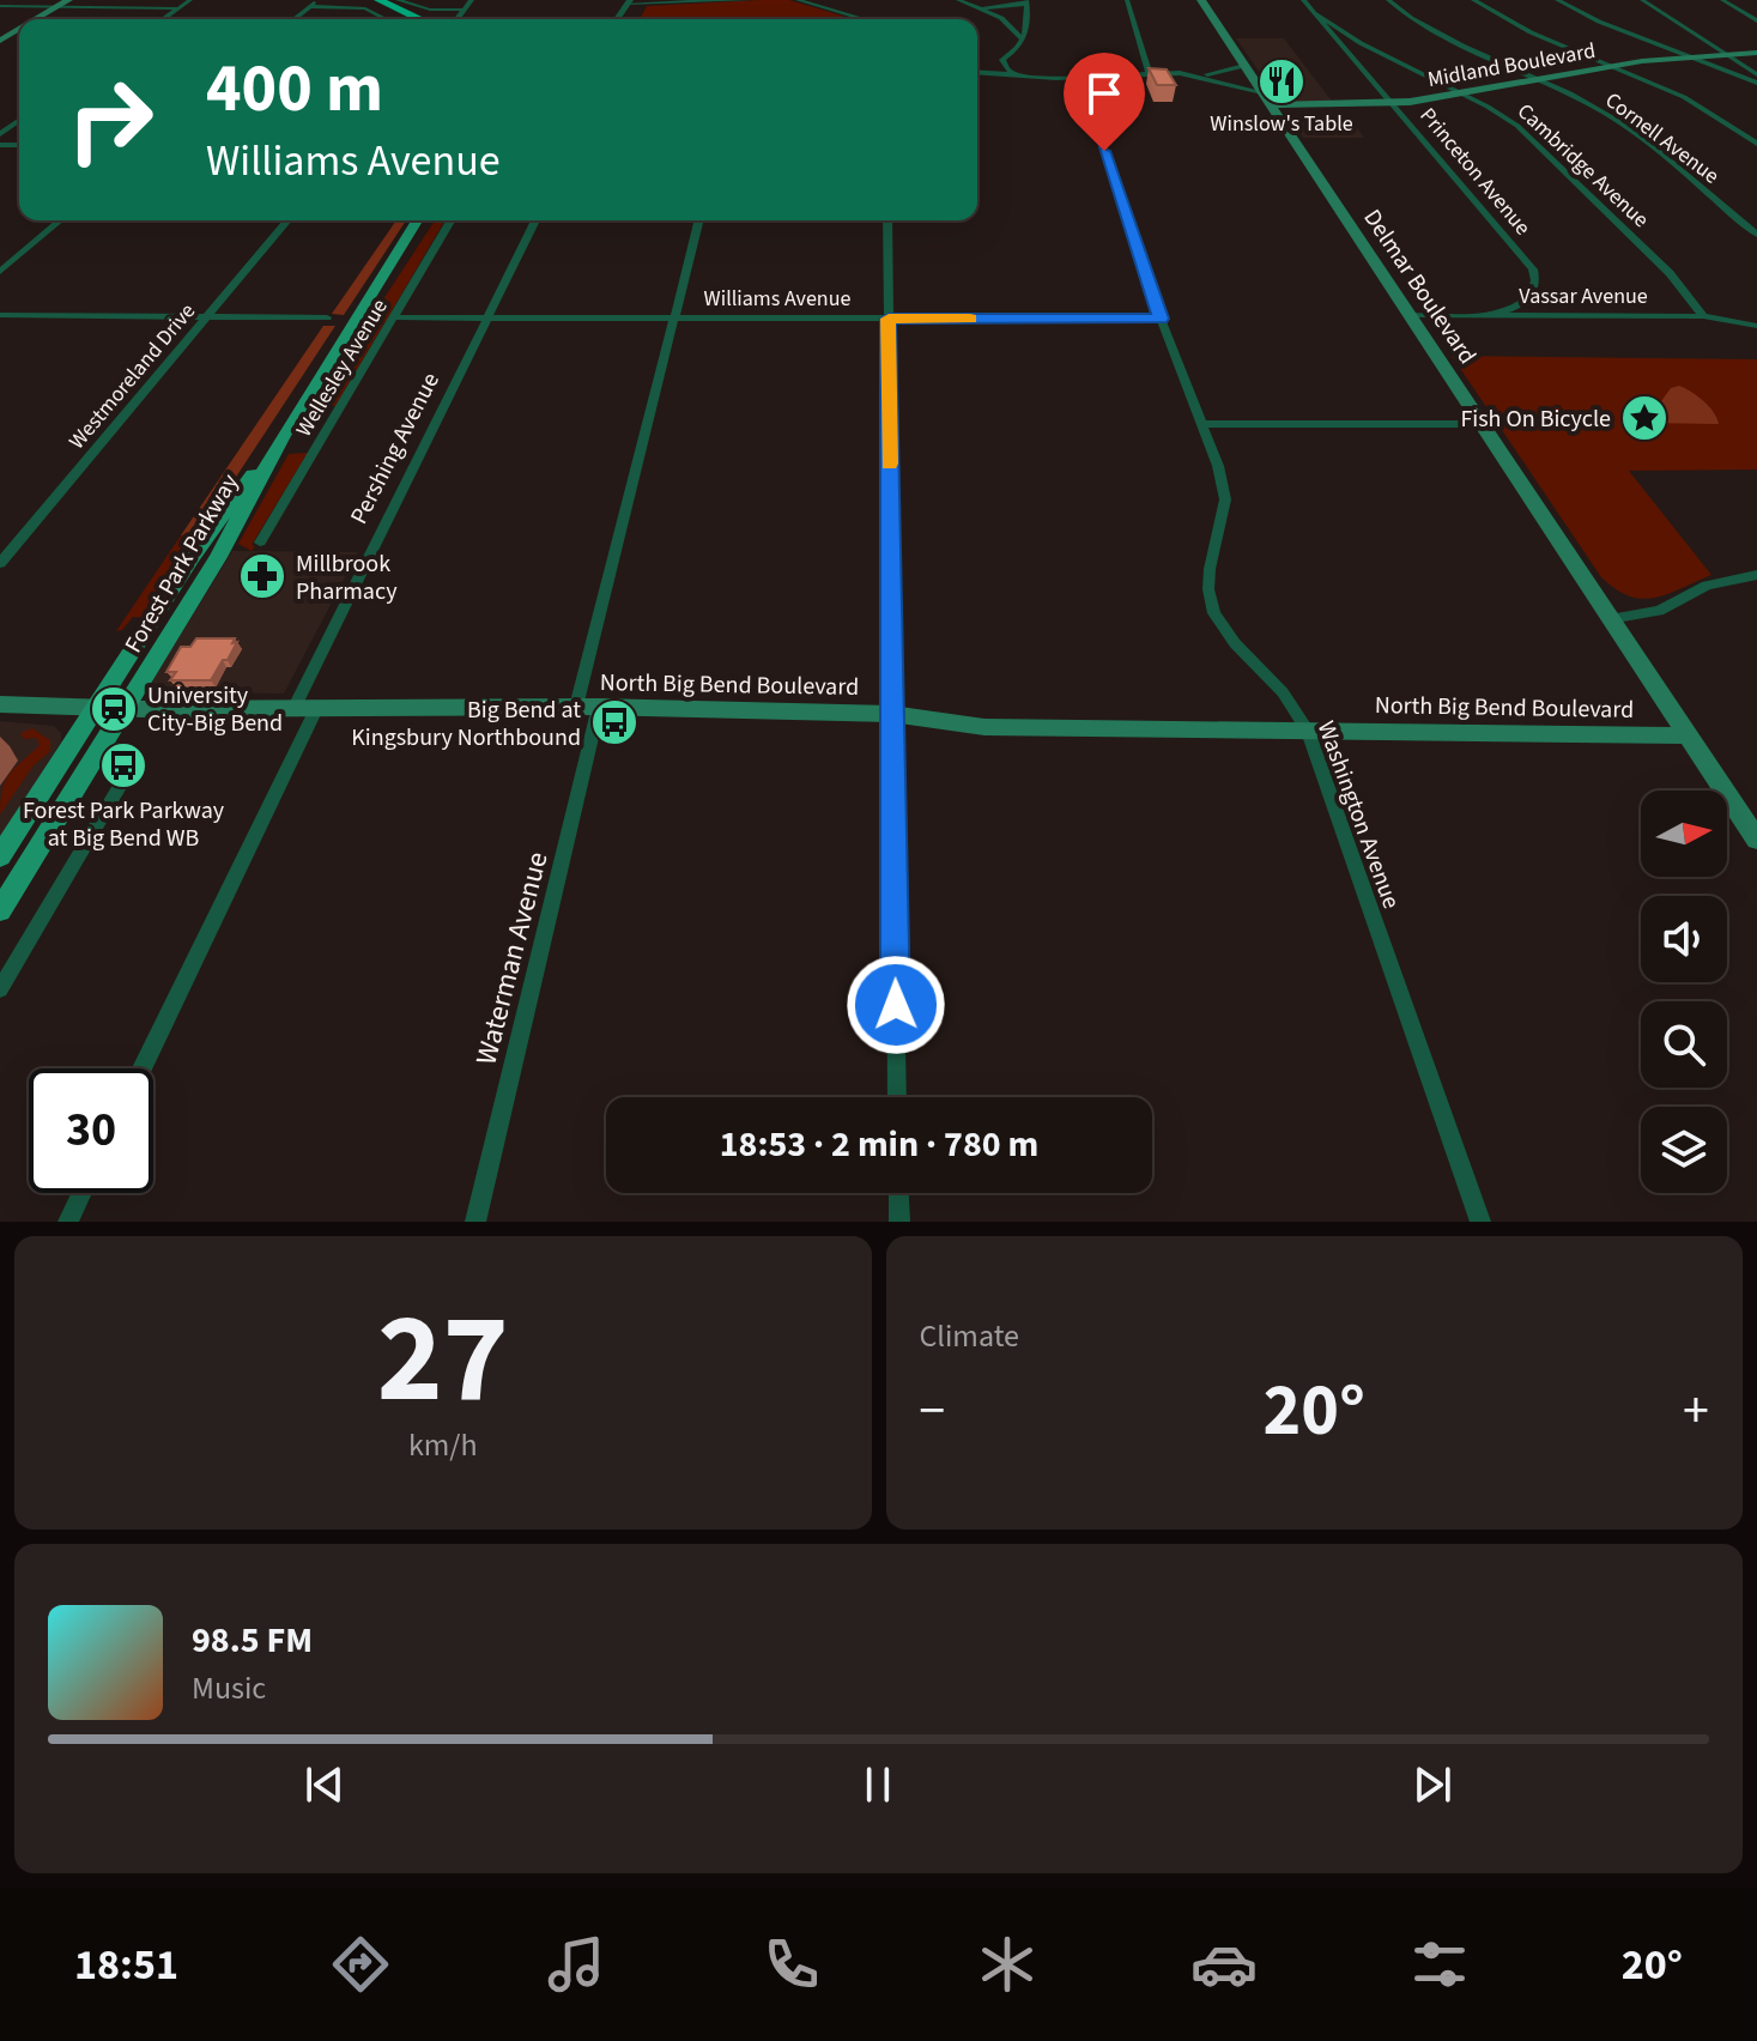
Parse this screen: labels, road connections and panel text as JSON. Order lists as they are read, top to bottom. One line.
{"streets":{"main road":["Midland Boulevard","Delmar Boulevard","Forest Park Parkway","North Big Bend Boulevard"],"street":["Cornell Avenue","Cambridge Avenue","Princeton Avenue","Vassar Avenue","Williams Avenue","Wellesley Avenue","Westmoreland Drive","Pershing Avenue","Washington Avenue","Waterman Avenue"]},"crossings":[["Midland Boulevard","Cornell Avenue"],["Midland Boulevard","Cambridge Avenue"],["Midland Boulevard","Princeton Avenue"],["Midland Boulevard","Delmar Boulevard"],["Cambridge Avenue","Princeton Avenue"],["Cambridge Avenue","Vassar Avenue"],["Princeton Avenue","Vassar Avenue"],["Delmar Boulevard","Vassar Avenue"],["Delmar Boulevard","North Big Bend Boulevard"],["Williams Avenue","Wellesley Avenue"],["Williams Avenue","Pershing Avenue"],["Williams Avenue","Washington Avenue"],["Pershing Avenue","North Big Bend Boulevard"],["Forest Park Parkway","North Big Bend Boulevard"],["North Big Bend Boulevard","Washington Avenue"],["North Big Bend Boulevard","Waterman Avenue"]],"places":{"restaurant":["Winslow's Table"],"place":["Fish On Bicycle"],"pharmacy":["Millbrook Pharmacy"],"station":["University City-Big Bend"],"bus stop":["Big Bend at Kingsbury Northbound","Forest Park Parkway at Big Bend WB"]},"north":"right","page":{"turn":["400 m","Williams Avenue"],"limit":"30","trip":"18:53 · 2 min · 780 m","tile":[["27","km/h"],"Climate"],"heat":["−","20°","+"],"song":["98.5 FM","Music"],"tabs":["18:51","20°"]}}
